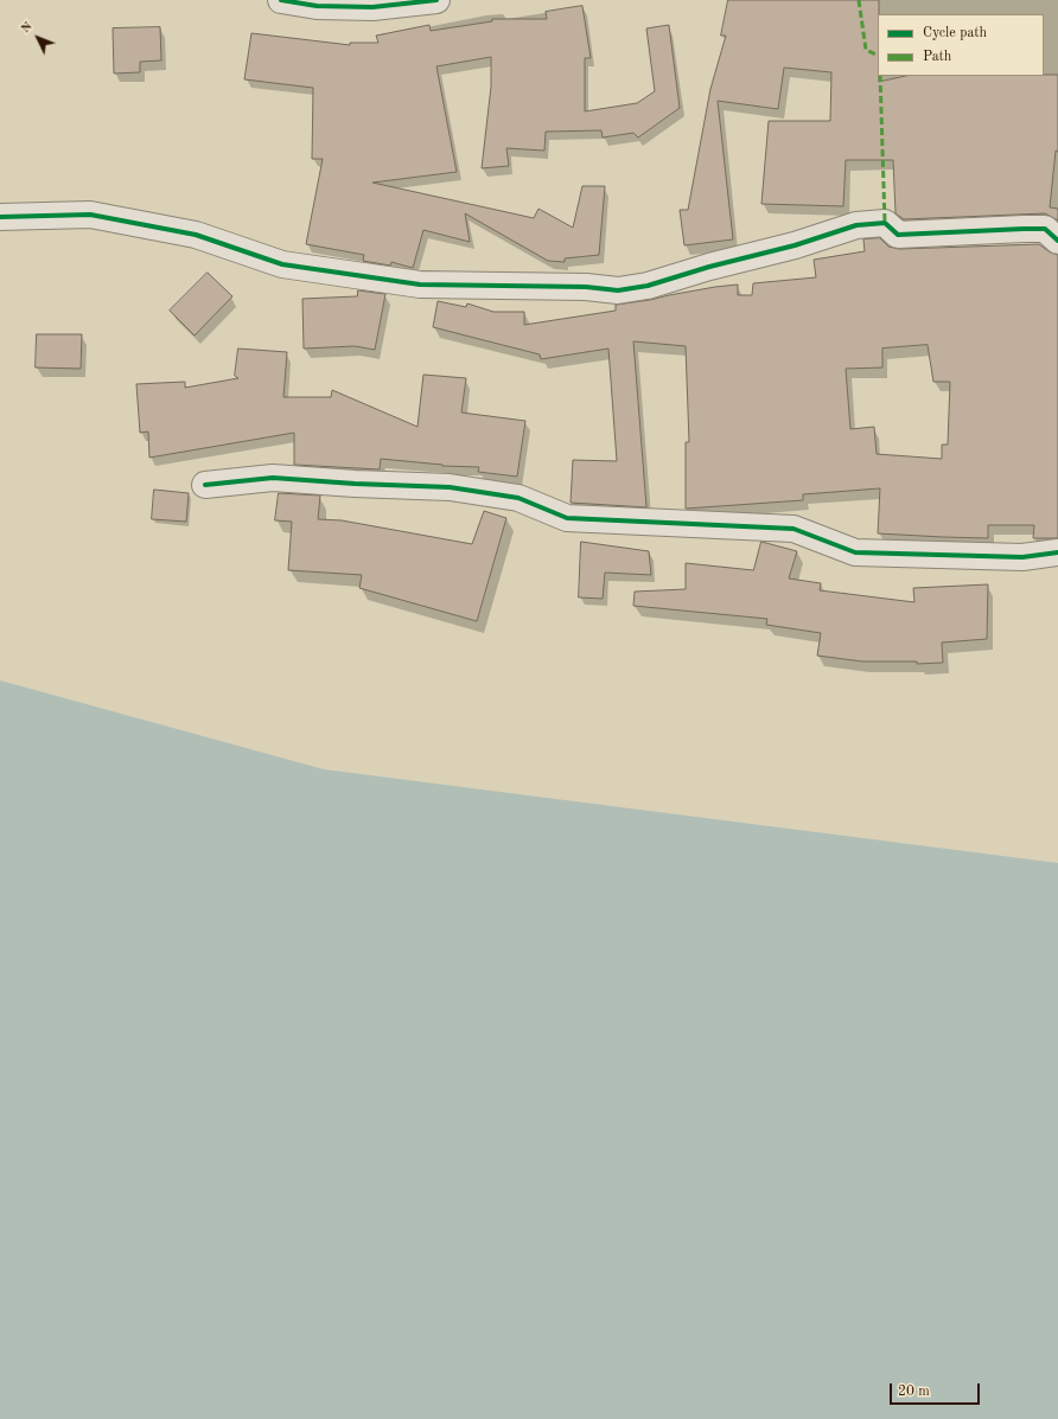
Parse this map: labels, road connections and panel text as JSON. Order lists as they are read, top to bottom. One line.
{"legend":["Cycle path","Path"],"scale_bar":"20 m","north":"top left"}
